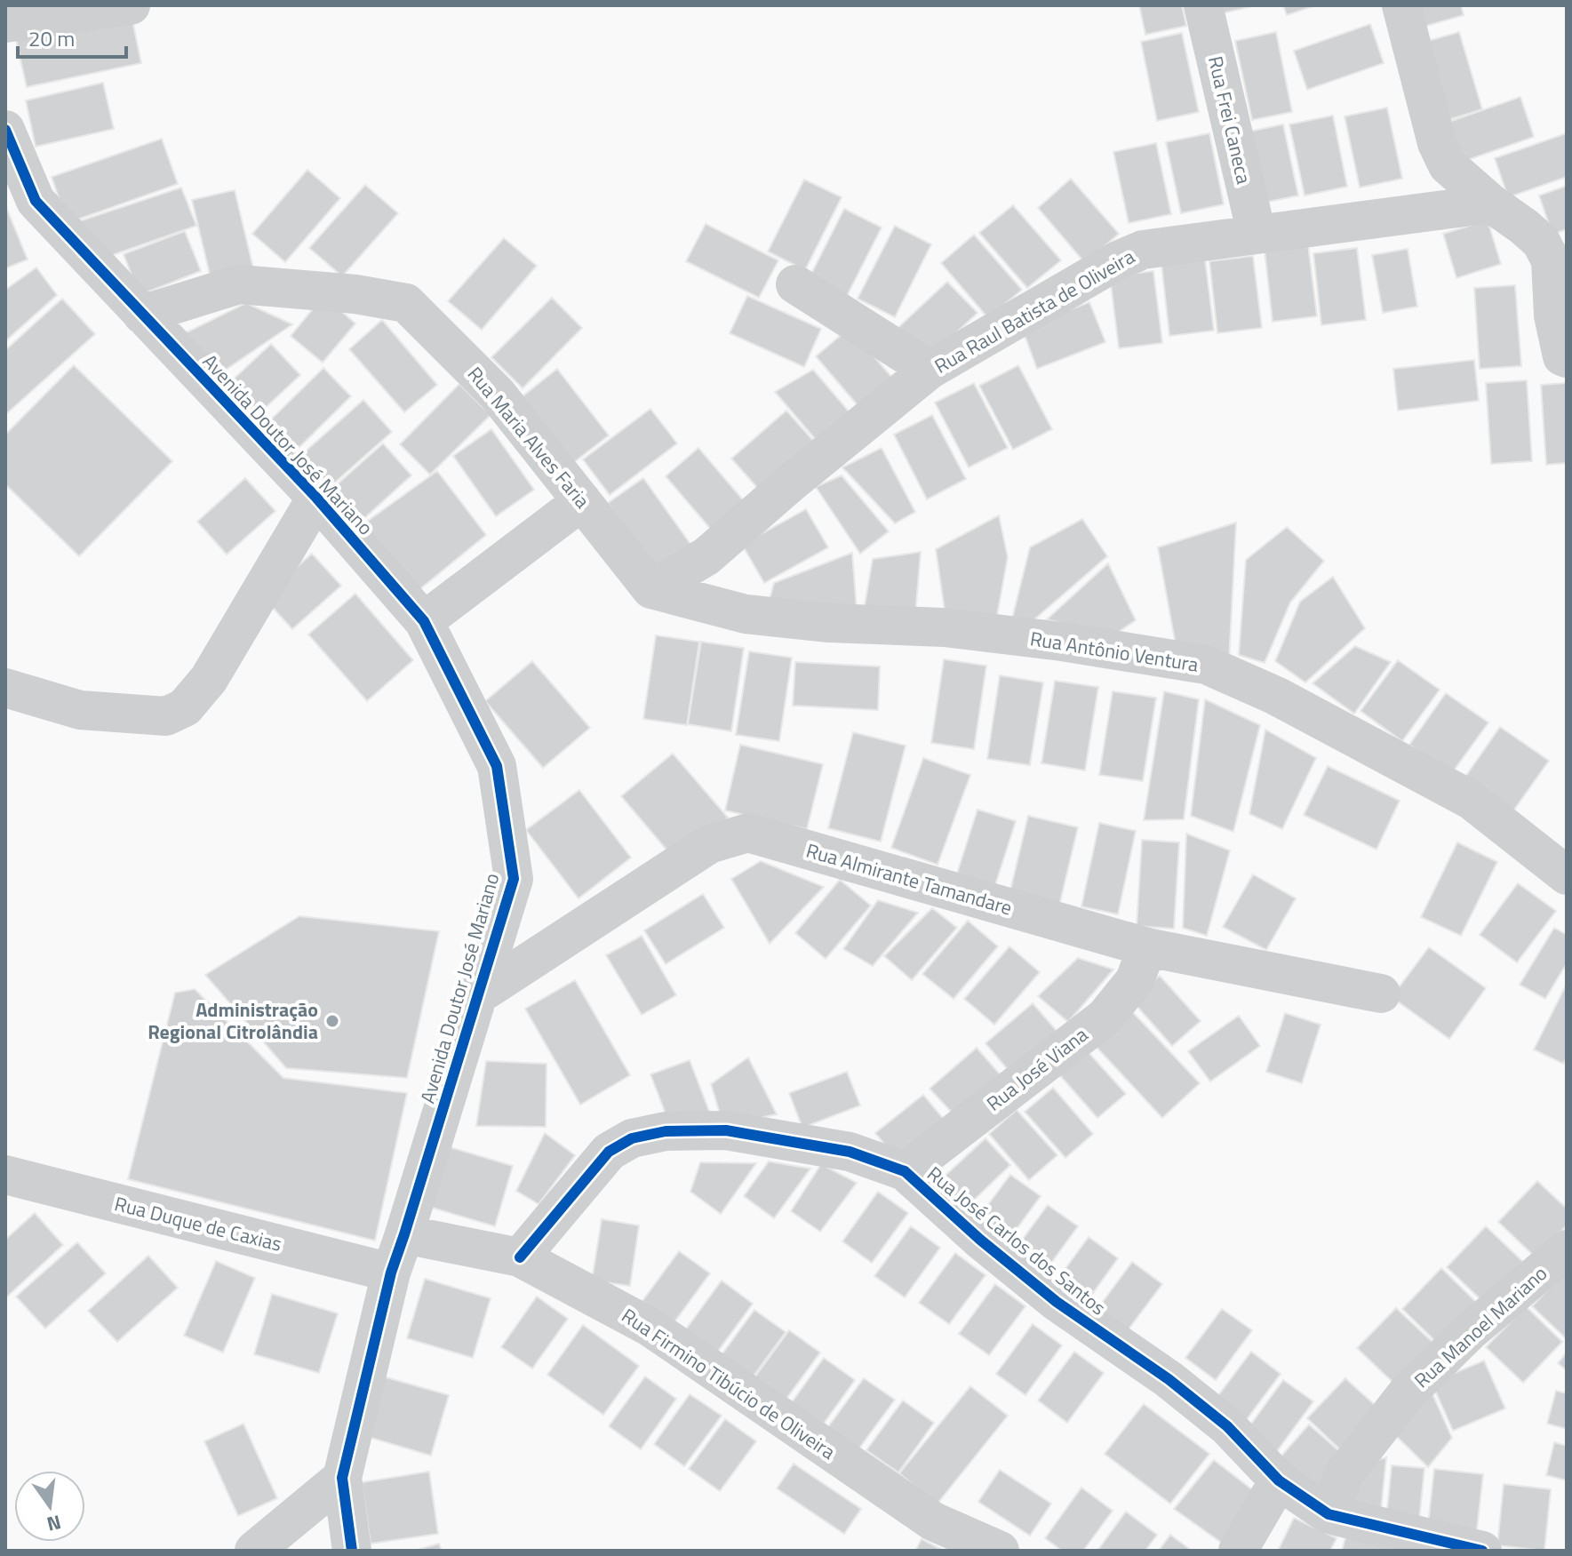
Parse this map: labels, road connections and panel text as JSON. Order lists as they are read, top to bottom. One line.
{"streets":{"street":["Rua Frei Caneca","Rua Raul Batista de Oliveira","Rua Maria Alves Faria","Avenida Doutor José Mariano","Rua Antônio Ventura","Rua Almirante Tamandare","Rua José Viana","Rua Duque de Caxias","Rua José Carlos dos Santos","Rua Manoel Mariano","Rua Firmino Tibúcio de Oliveira"]},"crossings":[["Rua Frei Caneca","Rua Raul Batista de Oliveira"],["Rua Raul Batista de Oliveira","Rua Maria Alves Faria"],["Rua Raul Batista de Oliveira","Rua Antônio Ventura"],["Rua Maria Alves Faria","Avenida Doutor José Mariano"],["Rua Maria Alves Faria","Rua Antônio Ventura"],["Avenida Doutor José Mariano","Rua Almirante Tamandare"],["Avenida Doutor José Mariano","Rua Duque de Caxias"],["Avenida Doutor José Mariano","Rua Firmino Tibúcio de Oliveira"],["Rua Almirante Tamandare","Rua José Viana"],["Rua José Viana","Rua José Carlos dos Santos"],["Rua José Carlos dos Santos","Rua Manoel Mariano"],["Rua José Carlos dos Santos","Rua Firmino Tibúcio de Oliveira"]],"places":["Administração Regional Citrolândia"],"scale_bar":"20 m","north":"bottom"}
